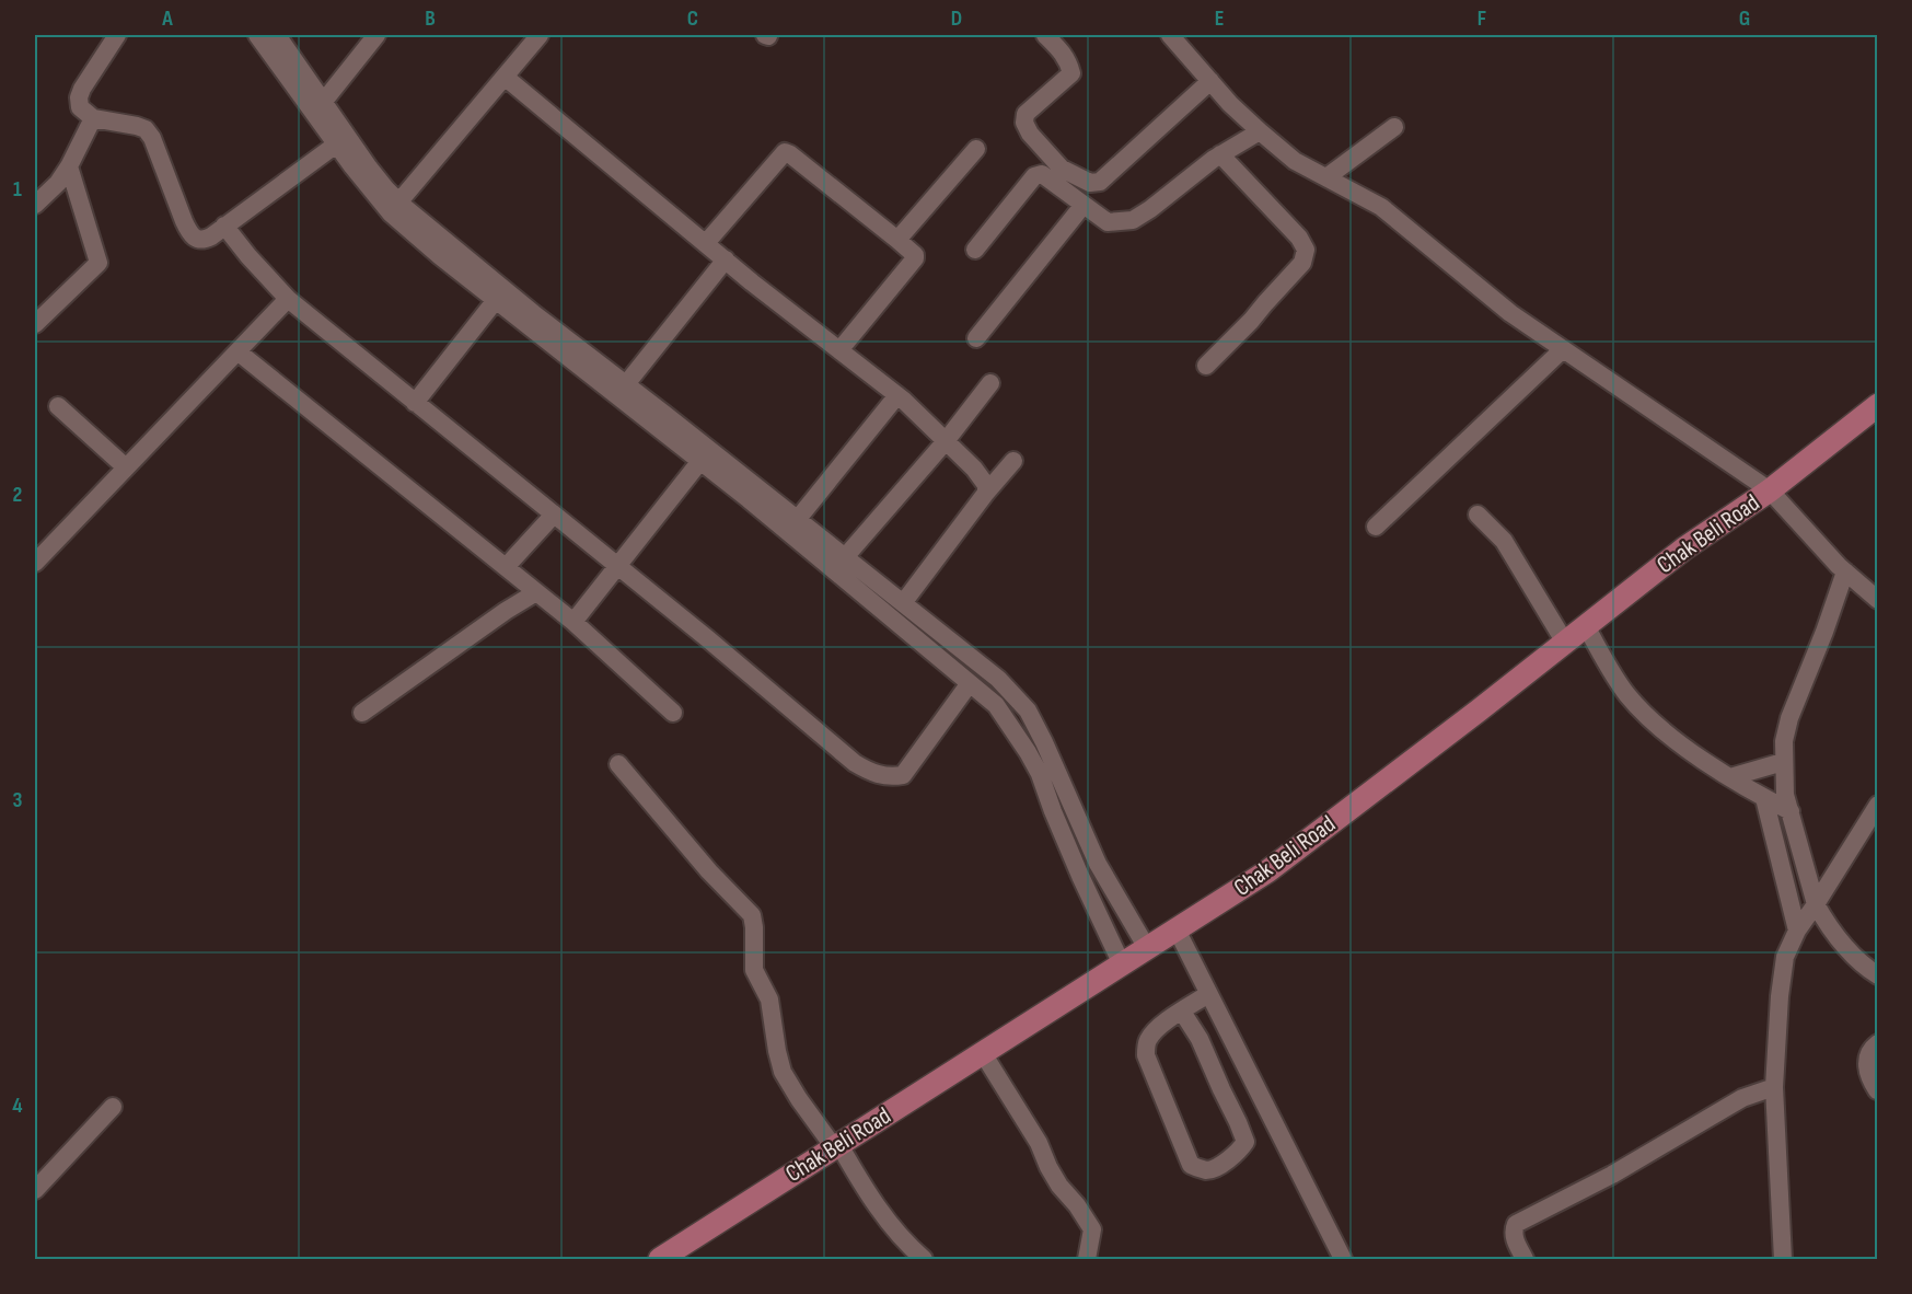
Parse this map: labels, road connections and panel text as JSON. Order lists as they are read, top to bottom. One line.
{"streets":{"main road":["Chak Beli Road"]},"grid":{"columns":["A","B","C","D","E","F","G"],"rows":["1","2","3","4"]}}
